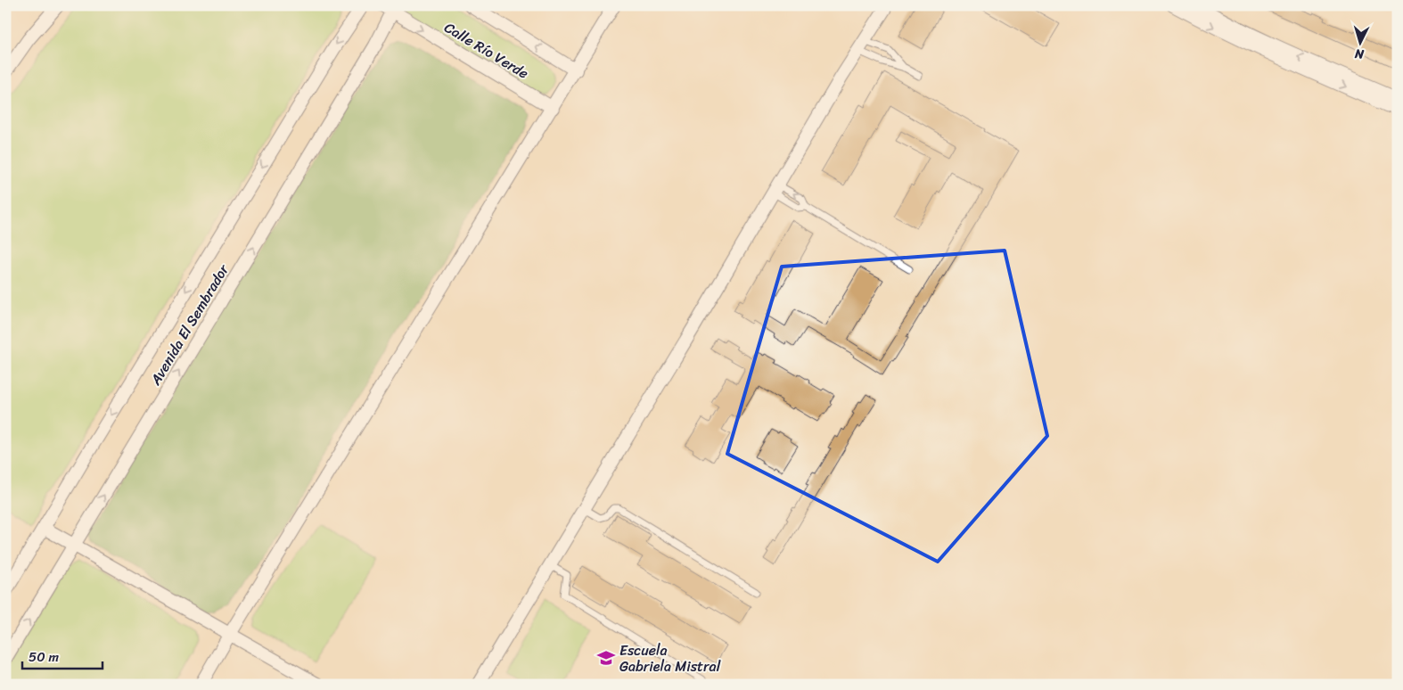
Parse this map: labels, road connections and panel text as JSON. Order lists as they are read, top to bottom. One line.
{"streets":{"street":["Calle Río Verde","Avenida El Sembrador"]},"crossings":[["Calle Río Verde","Avenida El Sembrador"]],"places":{"school or university":["Escuela Gabriela Mistral"]},"scale_bar":"50 m","north":"bottom"}
